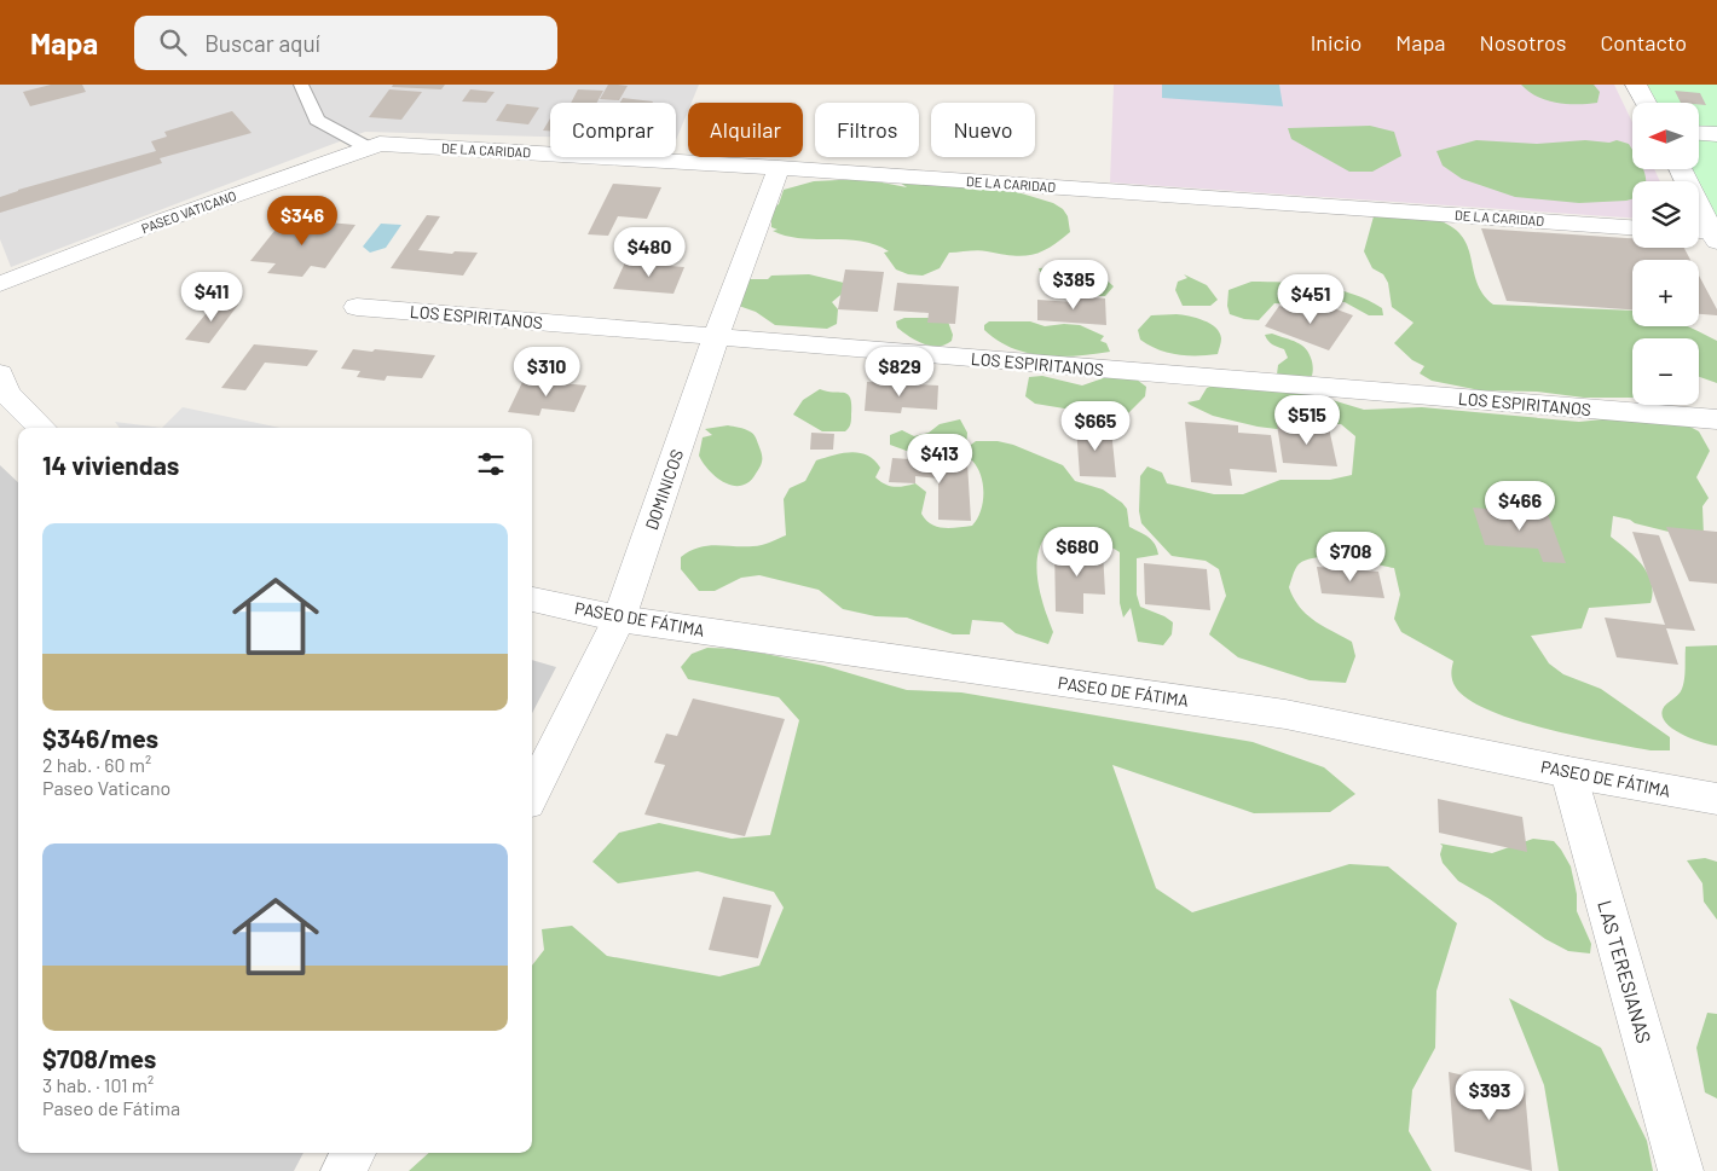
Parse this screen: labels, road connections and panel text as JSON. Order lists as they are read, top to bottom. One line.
{"streets":{"street":["DE LA CARIDAD","PASEO VATICANO","LOS ESPIRITANOS","DOMINICOS","PASEO DE FÁTIMA","LAS TERESIANAS"]},"crossings":[["DE LA CARIDAD","PASEO VATICANO"],["DE LA CARIDAD","DOMINICOS"],["LOS ESPIRITANOS","DOMINICOS"],["DOMINICOS","PASEO DE FÁTIMA"],["PASEO DE FÁTIMA","LAS TERESIANAS"]],"north":"left","page":{"header":"Mapa","search":"Buscar aquí","nav":["Inicio","Mapa","Nosotros","Contacto"],"map_buttons":["+","−"],"chip":["Comprar","Alquilar","Filtros","Nuevo"],"price":["$346","$480","$385","$411","$451","$310","$829","$515","$665","$413","$466","$680","$708","$393"],"heading":"14 viviendas","list":[{"name":"$346/mes","note":"2 hab. · 60 m² · Paseo Vaticano"},{"name":"$708/mes","note":"3 hab. · 101 m² · Paseo de Fátima"}]}}
